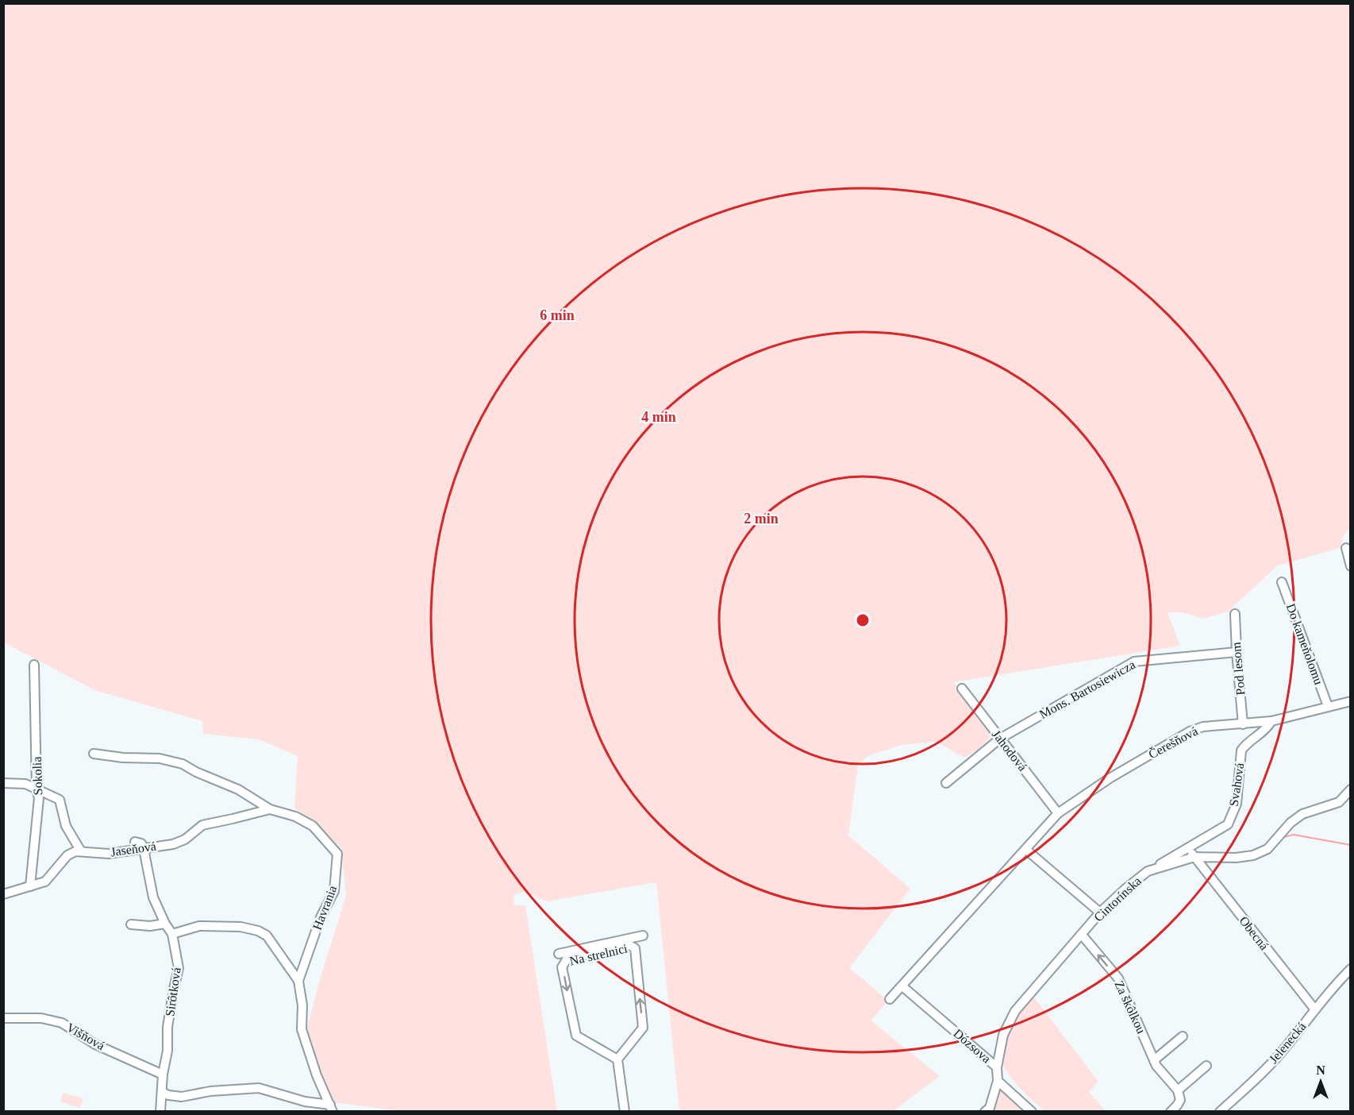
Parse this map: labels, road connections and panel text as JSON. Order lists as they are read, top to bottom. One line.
{"streets":{"street":["Do kameňolomu","Pod lesom","Mons. Bartosiewicza","Čerešňová","Jahodová","Sokolia","Svahová","Jaseňová","Cintorínska","Havrania","Obecná","Na strelnici","Sirôtková","Za škôlkou","Višňová","Jelenecká","Dózsova"]},"crossings":[["Do kameňolomu","Čerešňová"],["Pod lesom","Mons. Bartosiewicza"],["Pod lesom","Čerešňová"],["Mons. Bartosiewicza","Jahodová"],["Čerešňová","Jahodová"],["Čerešňová","Svahová"],["Čerešňová","Dózsova"],["Svahová","Cintorínska"],["Svahová","Obecná"],["Jaseňová","Havrania"],["Jaseňová","Sirôtková"],["Cintorínska","Obecná"],["Cintorínska","Za škôlkou"],["Cintorínska","Dózsova"],["Obecná","Jelenecká"],["Sirôtková","Višňová"]],"one_way":["Za škôlkou"],"north":"top","rings":["6 min","4 min","2 min"]}
